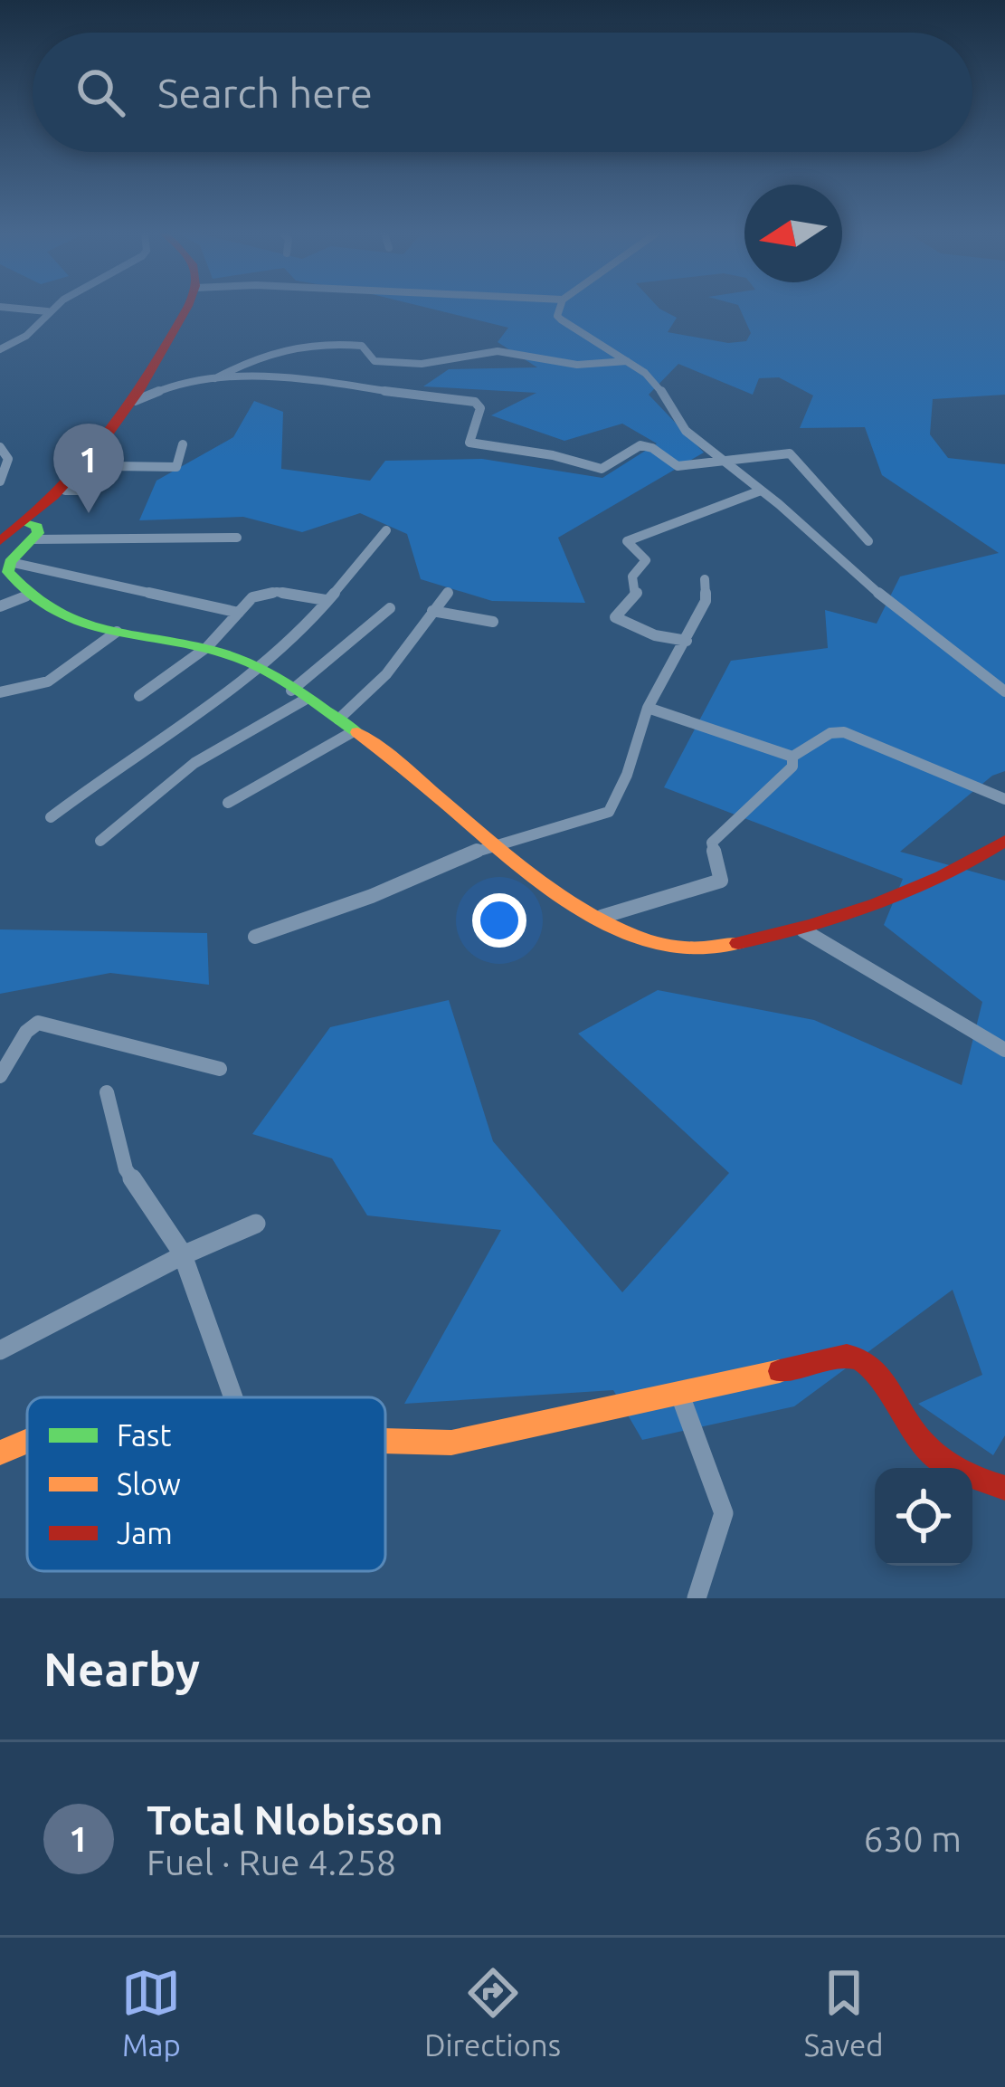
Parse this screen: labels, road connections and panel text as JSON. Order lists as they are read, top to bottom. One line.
{"legend":["Fast","Slow","Jam"],"north":"left","page":{"search":"Search here","pins":"1","heading":"Nearby","list":[{"mark":"1","name":"Total Nlobisson","note":"Fuel · Rue 4.258","value":"630 m"}],"nav":["Map","Directions","Saved"]}}
